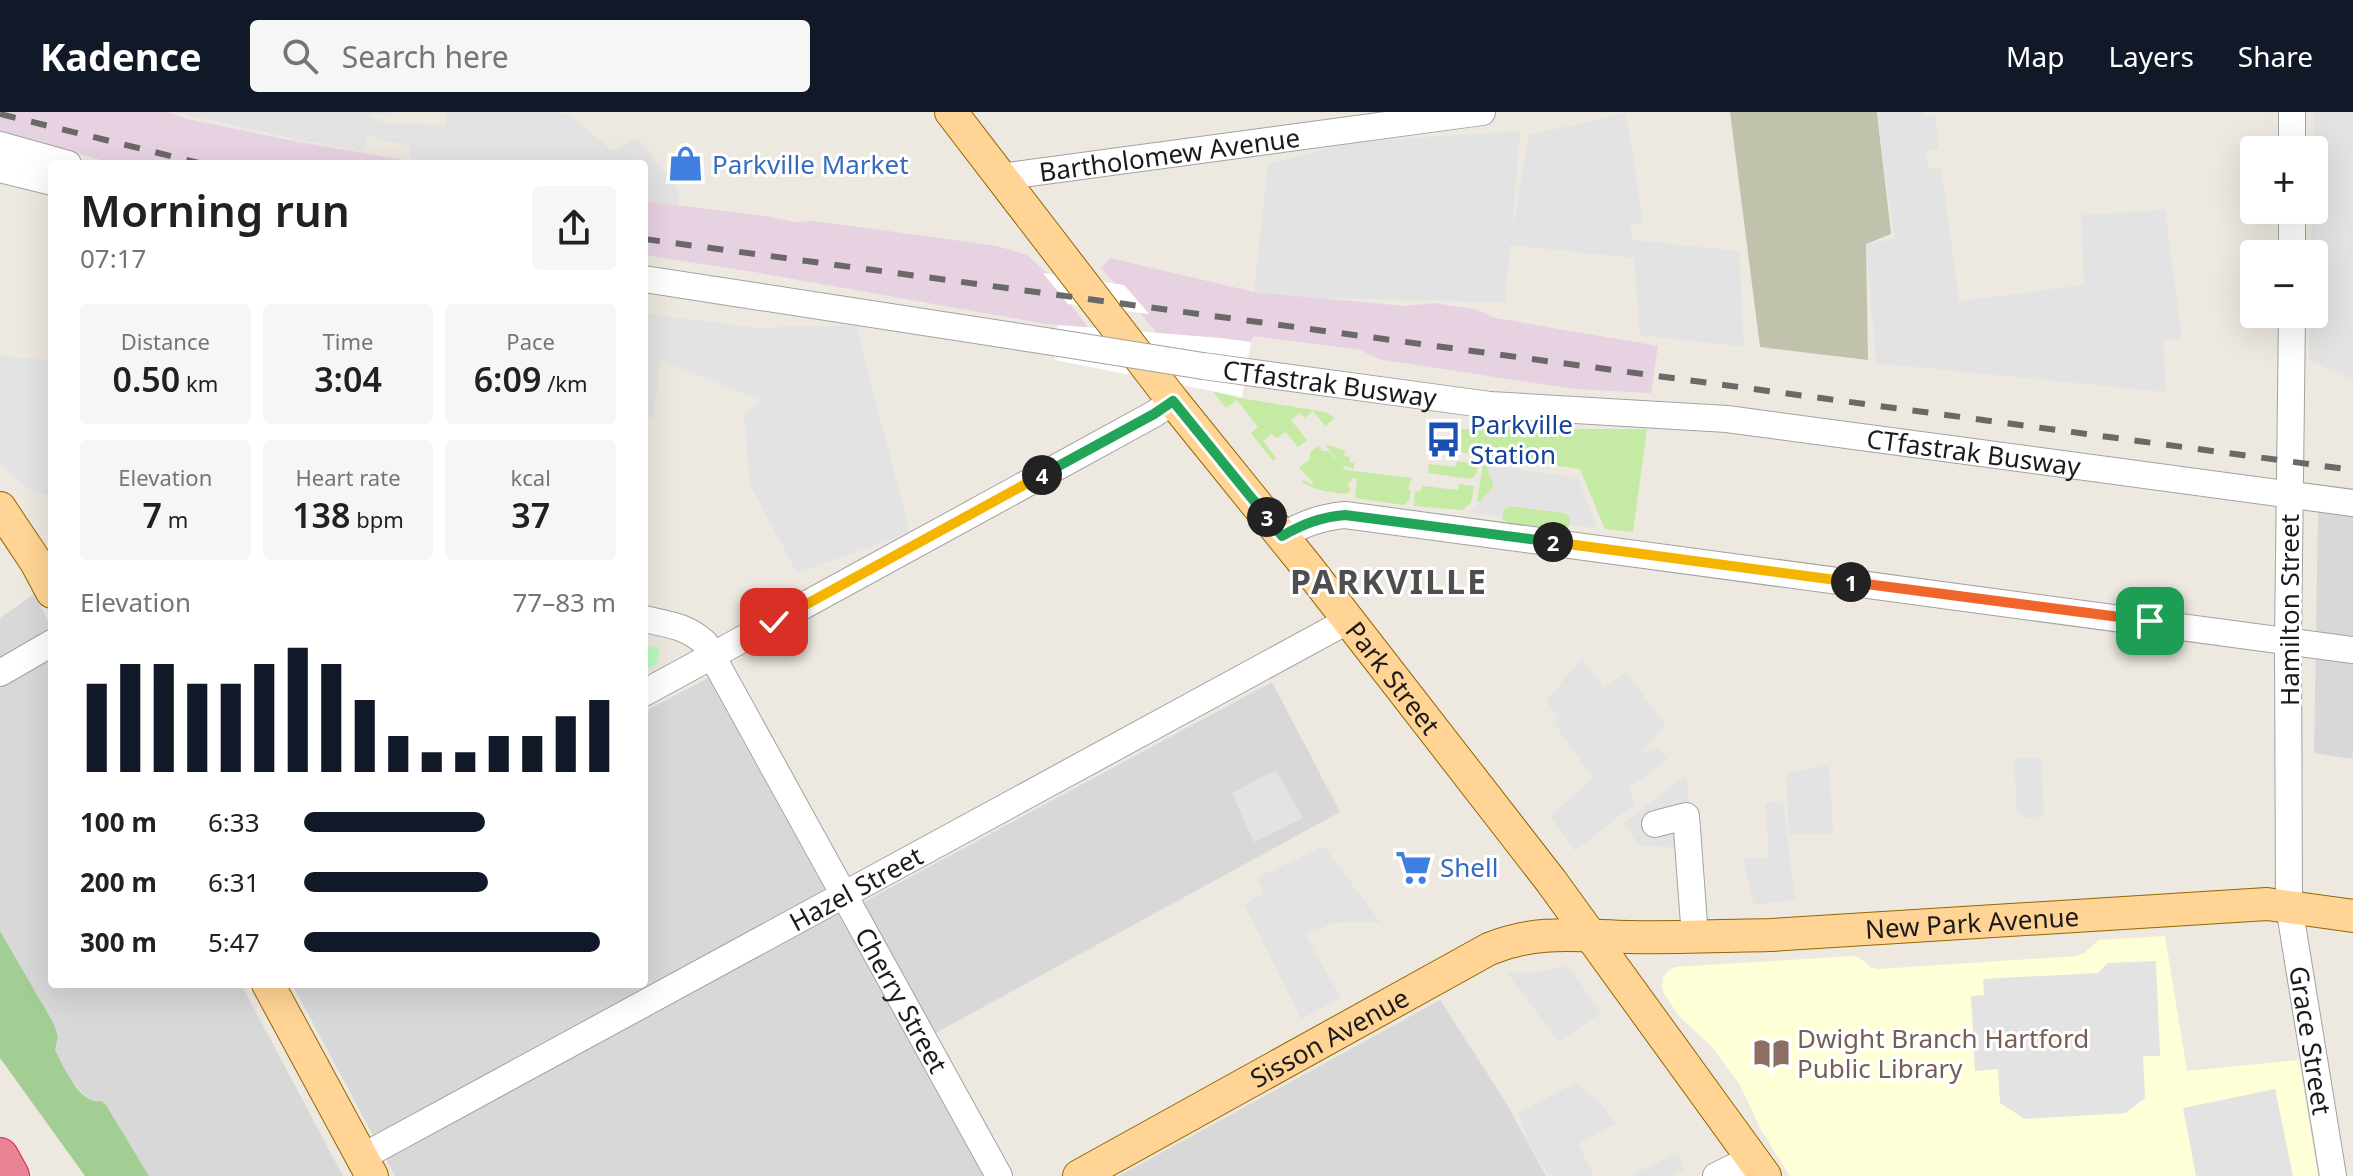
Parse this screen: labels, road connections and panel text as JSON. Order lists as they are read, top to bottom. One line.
{"streets":{"main road":["Park Street","New Park Avenue","Sisson Avenue"],"street":["Bartholomew Avenue","CTfastrak Busway","Hamilton Street","Hazel Street","Cherry Street","Grace Street"]},"crossings":[["Bartholomew Avenue","Park Street"],["CTfastrak Busway","Hamilton Street"],["Hamilton Street","New Park Avenue"],["Hamilton Street","Grace Street"],["Park Street","Hazel Street"],["Park Street","New Park Avenue"],["Park Street","Sisson Avenue"],["Hazel Street","Cherry Street"],["New Park Avenue","Sisson Avenue"],["New Park Avenue","Grace Street"]],"districts":["PARKVILLE"],"places":{"shop":["Parkville Market"],"bus stop":["Parkville Station"],"supermarket":["Shell"],"library":["Dwight Branch Hartford Public Library"]},"page":{"header":"Kadence","search":"Search here","nav":["Map","Layers","Share"],"map_buttons":["+","−"],"heading":["Morning run","07:17"],"stats":[["Distance","0.50 km"],["Time","3:04"],["Pace","6:09 /km"],["Elevation","7 m"],["Heart rate","138 bpm"],["kcal","37"]],"pins":["4","3","2","1"],"chart":["Elevation","77–83 m"],"list":[{"name":"100 m","note":"6:33"},{"name":"200 m","note":"6:31"},{"name":"300 m","note":"5:47"}]}}
